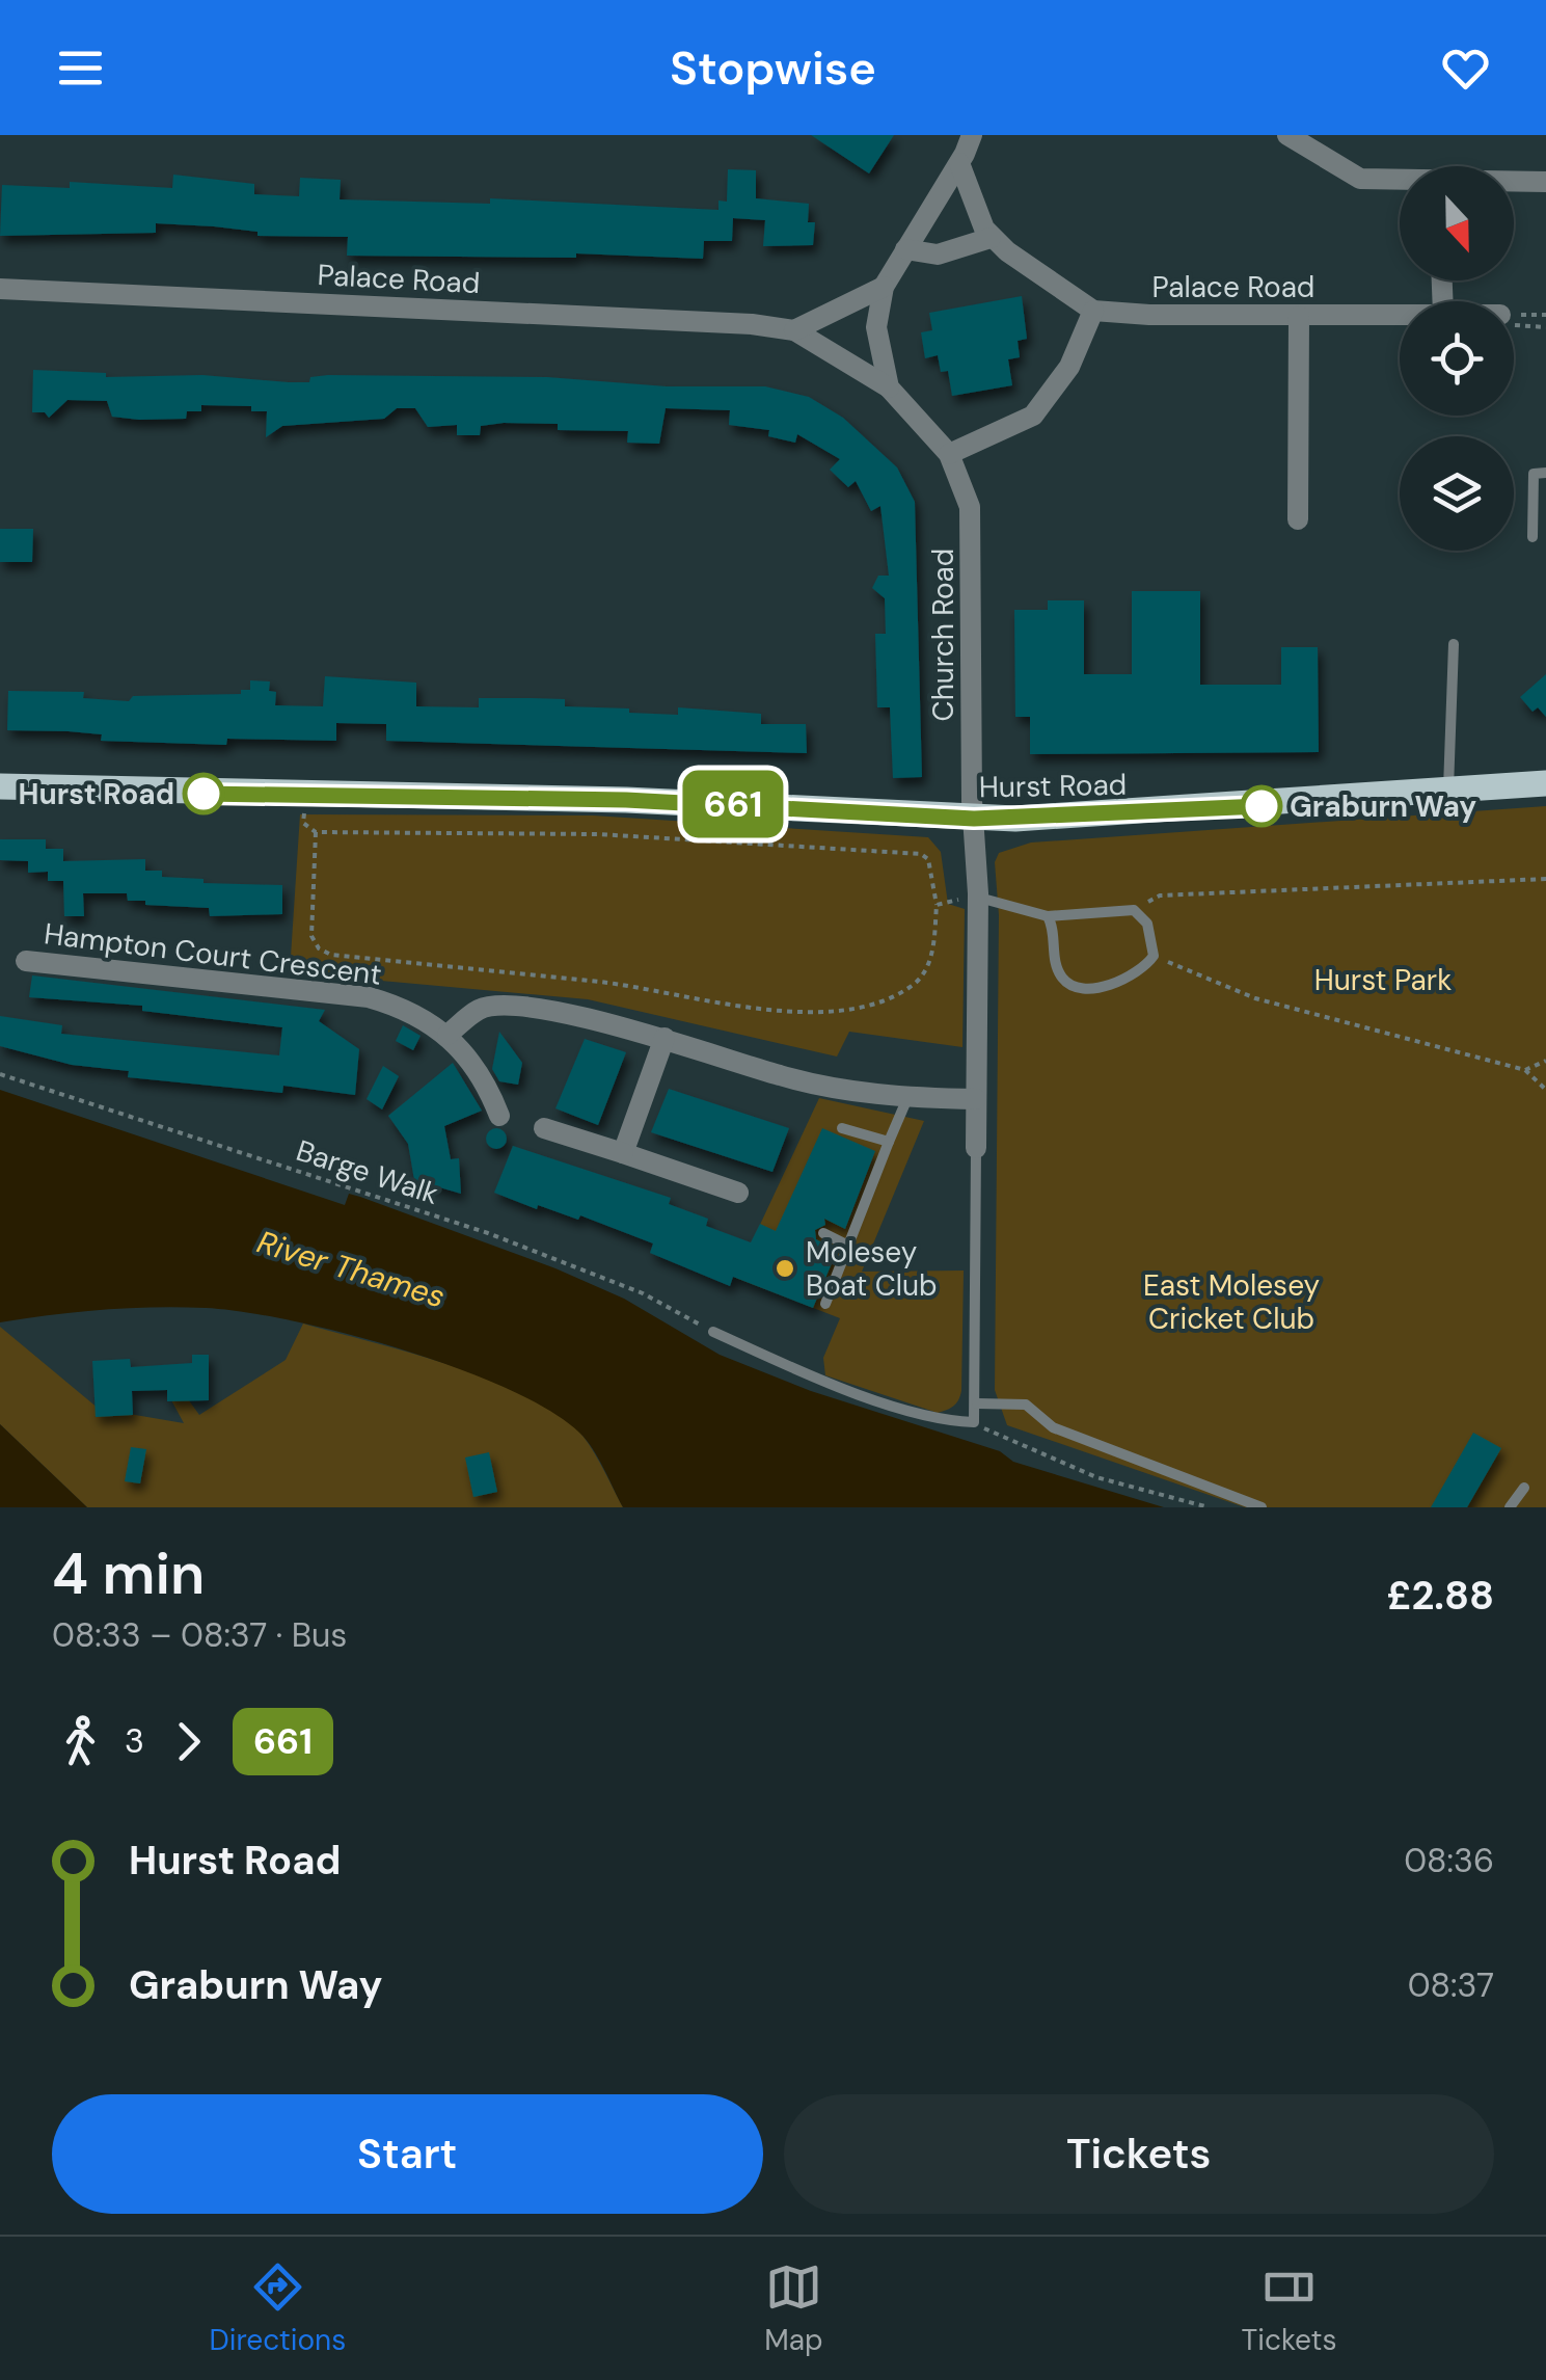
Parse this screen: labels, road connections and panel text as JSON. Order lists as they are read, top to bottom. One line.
{"streets":{"main road":["Hurst Road"],"street":["Palace Road","Church Road","Hampton Court Crescent"],"path":["Barge Walk"]},"crossings":[["Palace Road","Church Road"],["Church Road","Hurst Road"]],"water":["River Thames"],"parks":["Hurst Park","East Molesey Cricket Club"],"places":["Hurst Road","Graburn Way","Molesey Boat Club"],"lines":["bus line 661"],"north":"bottom","page":{"header":"Stopwise","on_map":"661","heading":["4 min","08:33 – 08:37 · Bus","£2.88"],"legs":["3","661"],"list":[{"name":"Hurst Road","value":"08:36"},{"name":"Graburn Way","value":"08:37"}],"buttons":["Start","Tickets"],"tabs":["Directions","Map","Tickets"]}}
